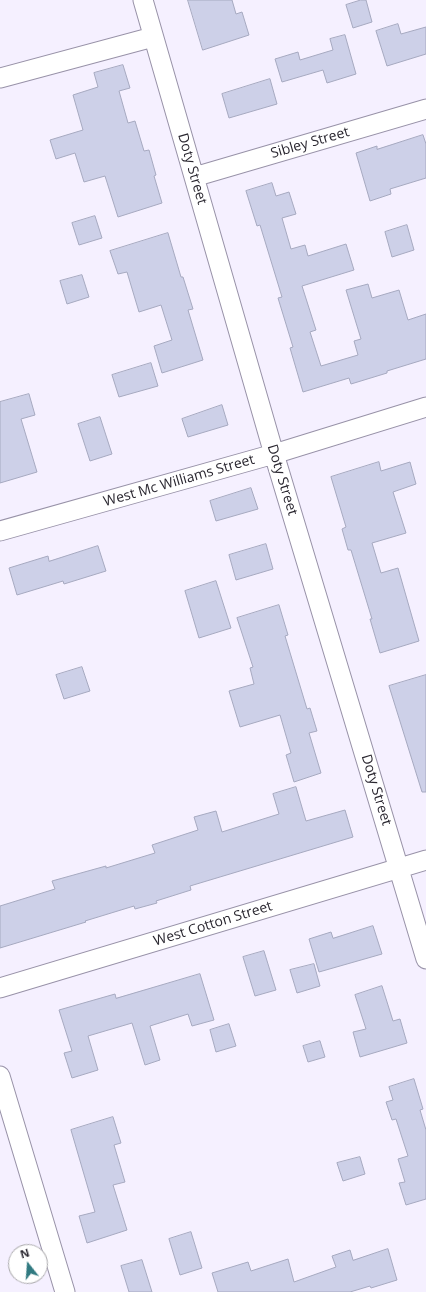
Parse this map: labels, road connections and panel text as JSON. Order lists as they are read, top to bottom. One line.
{"streets":{"street":["Sibley Street","Doty Street","West Mc Williams Street","West Cotton Street"]},"crossings":[["Sibley Street","Doty Street"],["Doty Street","West Mc Williams Street"],["Doty Street","West Cotton Street"]],"north":"top"}
